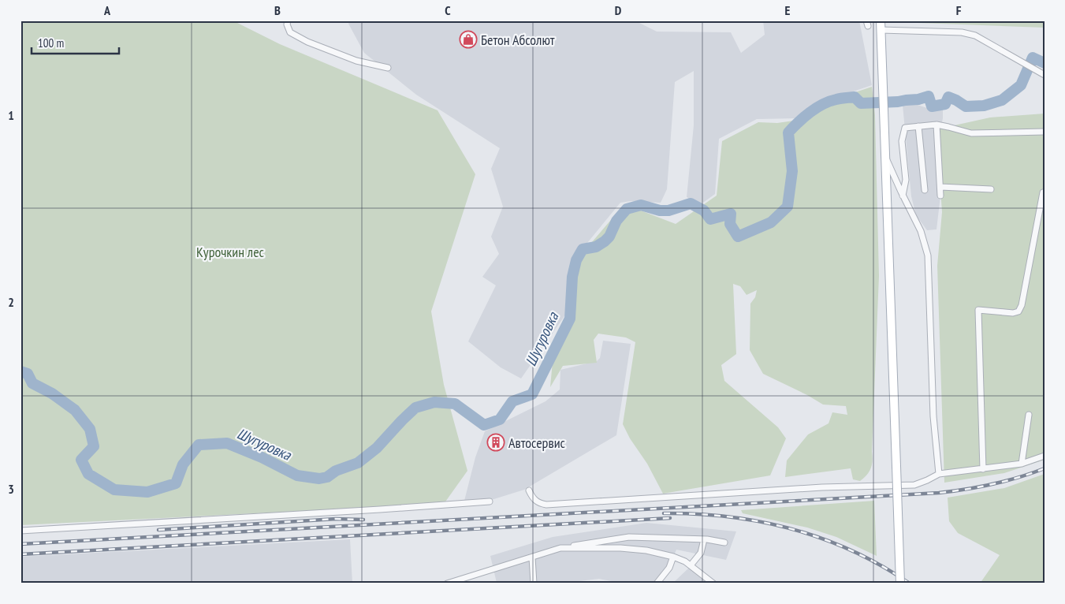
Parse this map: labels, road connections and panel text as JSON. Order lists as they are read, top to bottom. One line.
{"water":["Шугуровка"],"parks":["Курочкин лес"],"places":{"shop":["Бетон Абсолют"],"building":["Автосервис"]},"scale_bar":"100 m","grid":{"columns":["A","B","C","D","E","F"],"rows":["1","2","3"]}}
